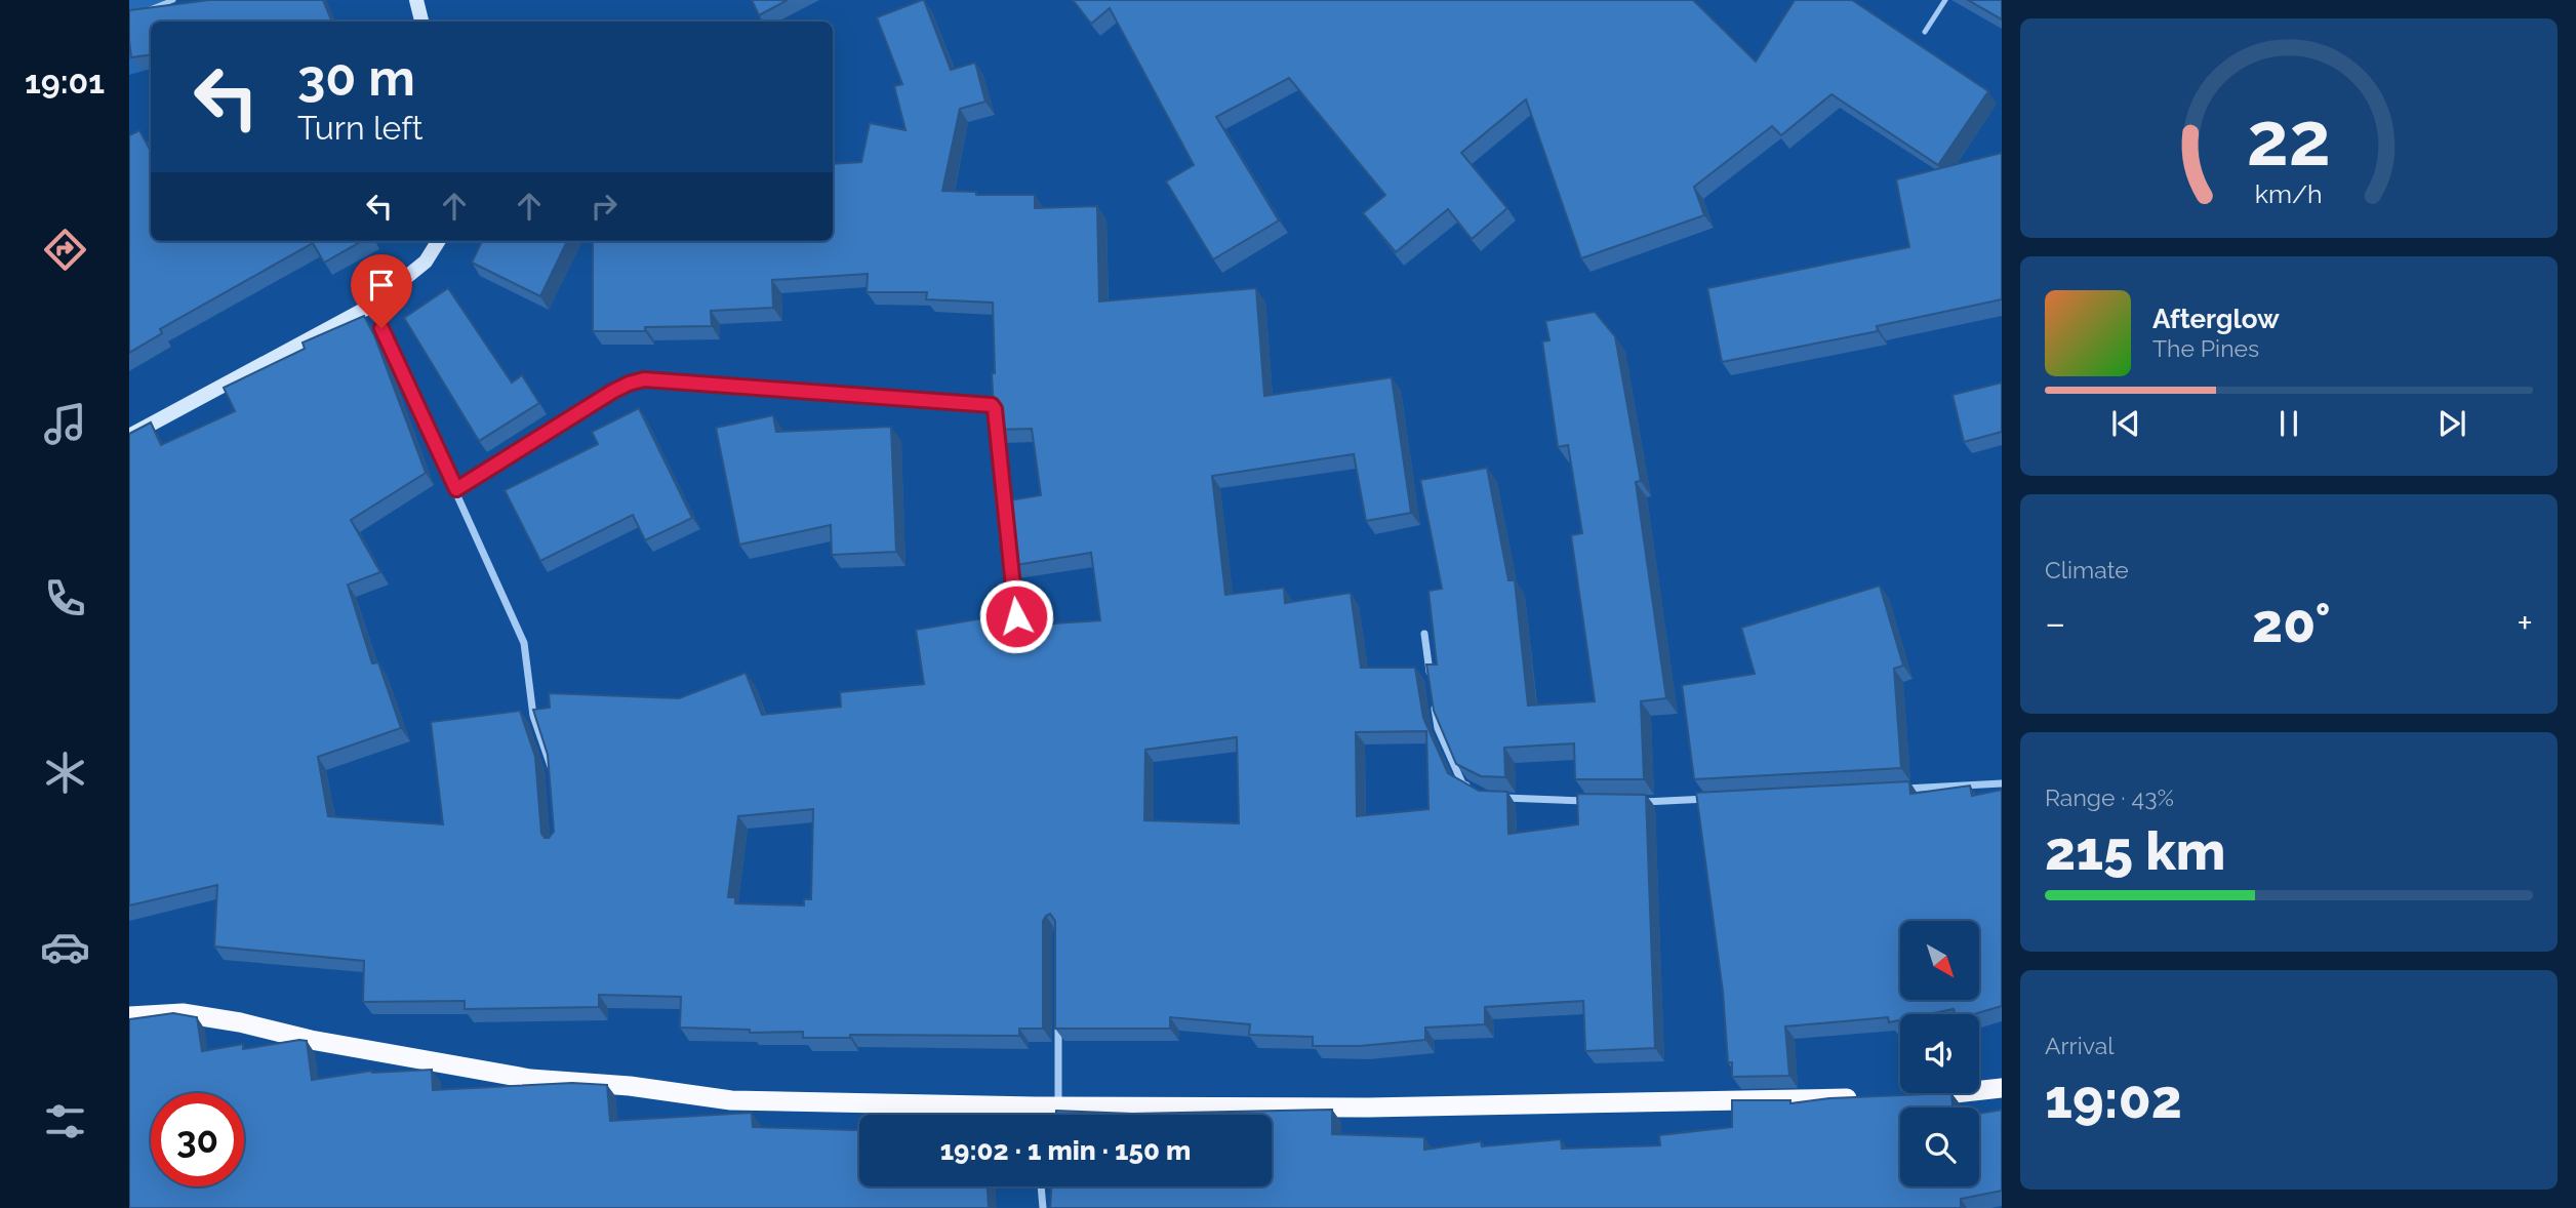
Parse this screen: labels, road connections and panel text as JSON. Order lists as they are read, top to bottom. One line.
{"north":"bottom right","page":{"tabs":"19:01","turn":["30 m","Turn left"],"song":["Afterglow","The Pines"],"tile":["Climate",["Range · 43%","215 km"],["Arrival","19:02"]],"heat":["−","20°","+"],"limit":"30","trip":"19:02 · 1 min · 150 m","gauge":["22","km/h"]}}
